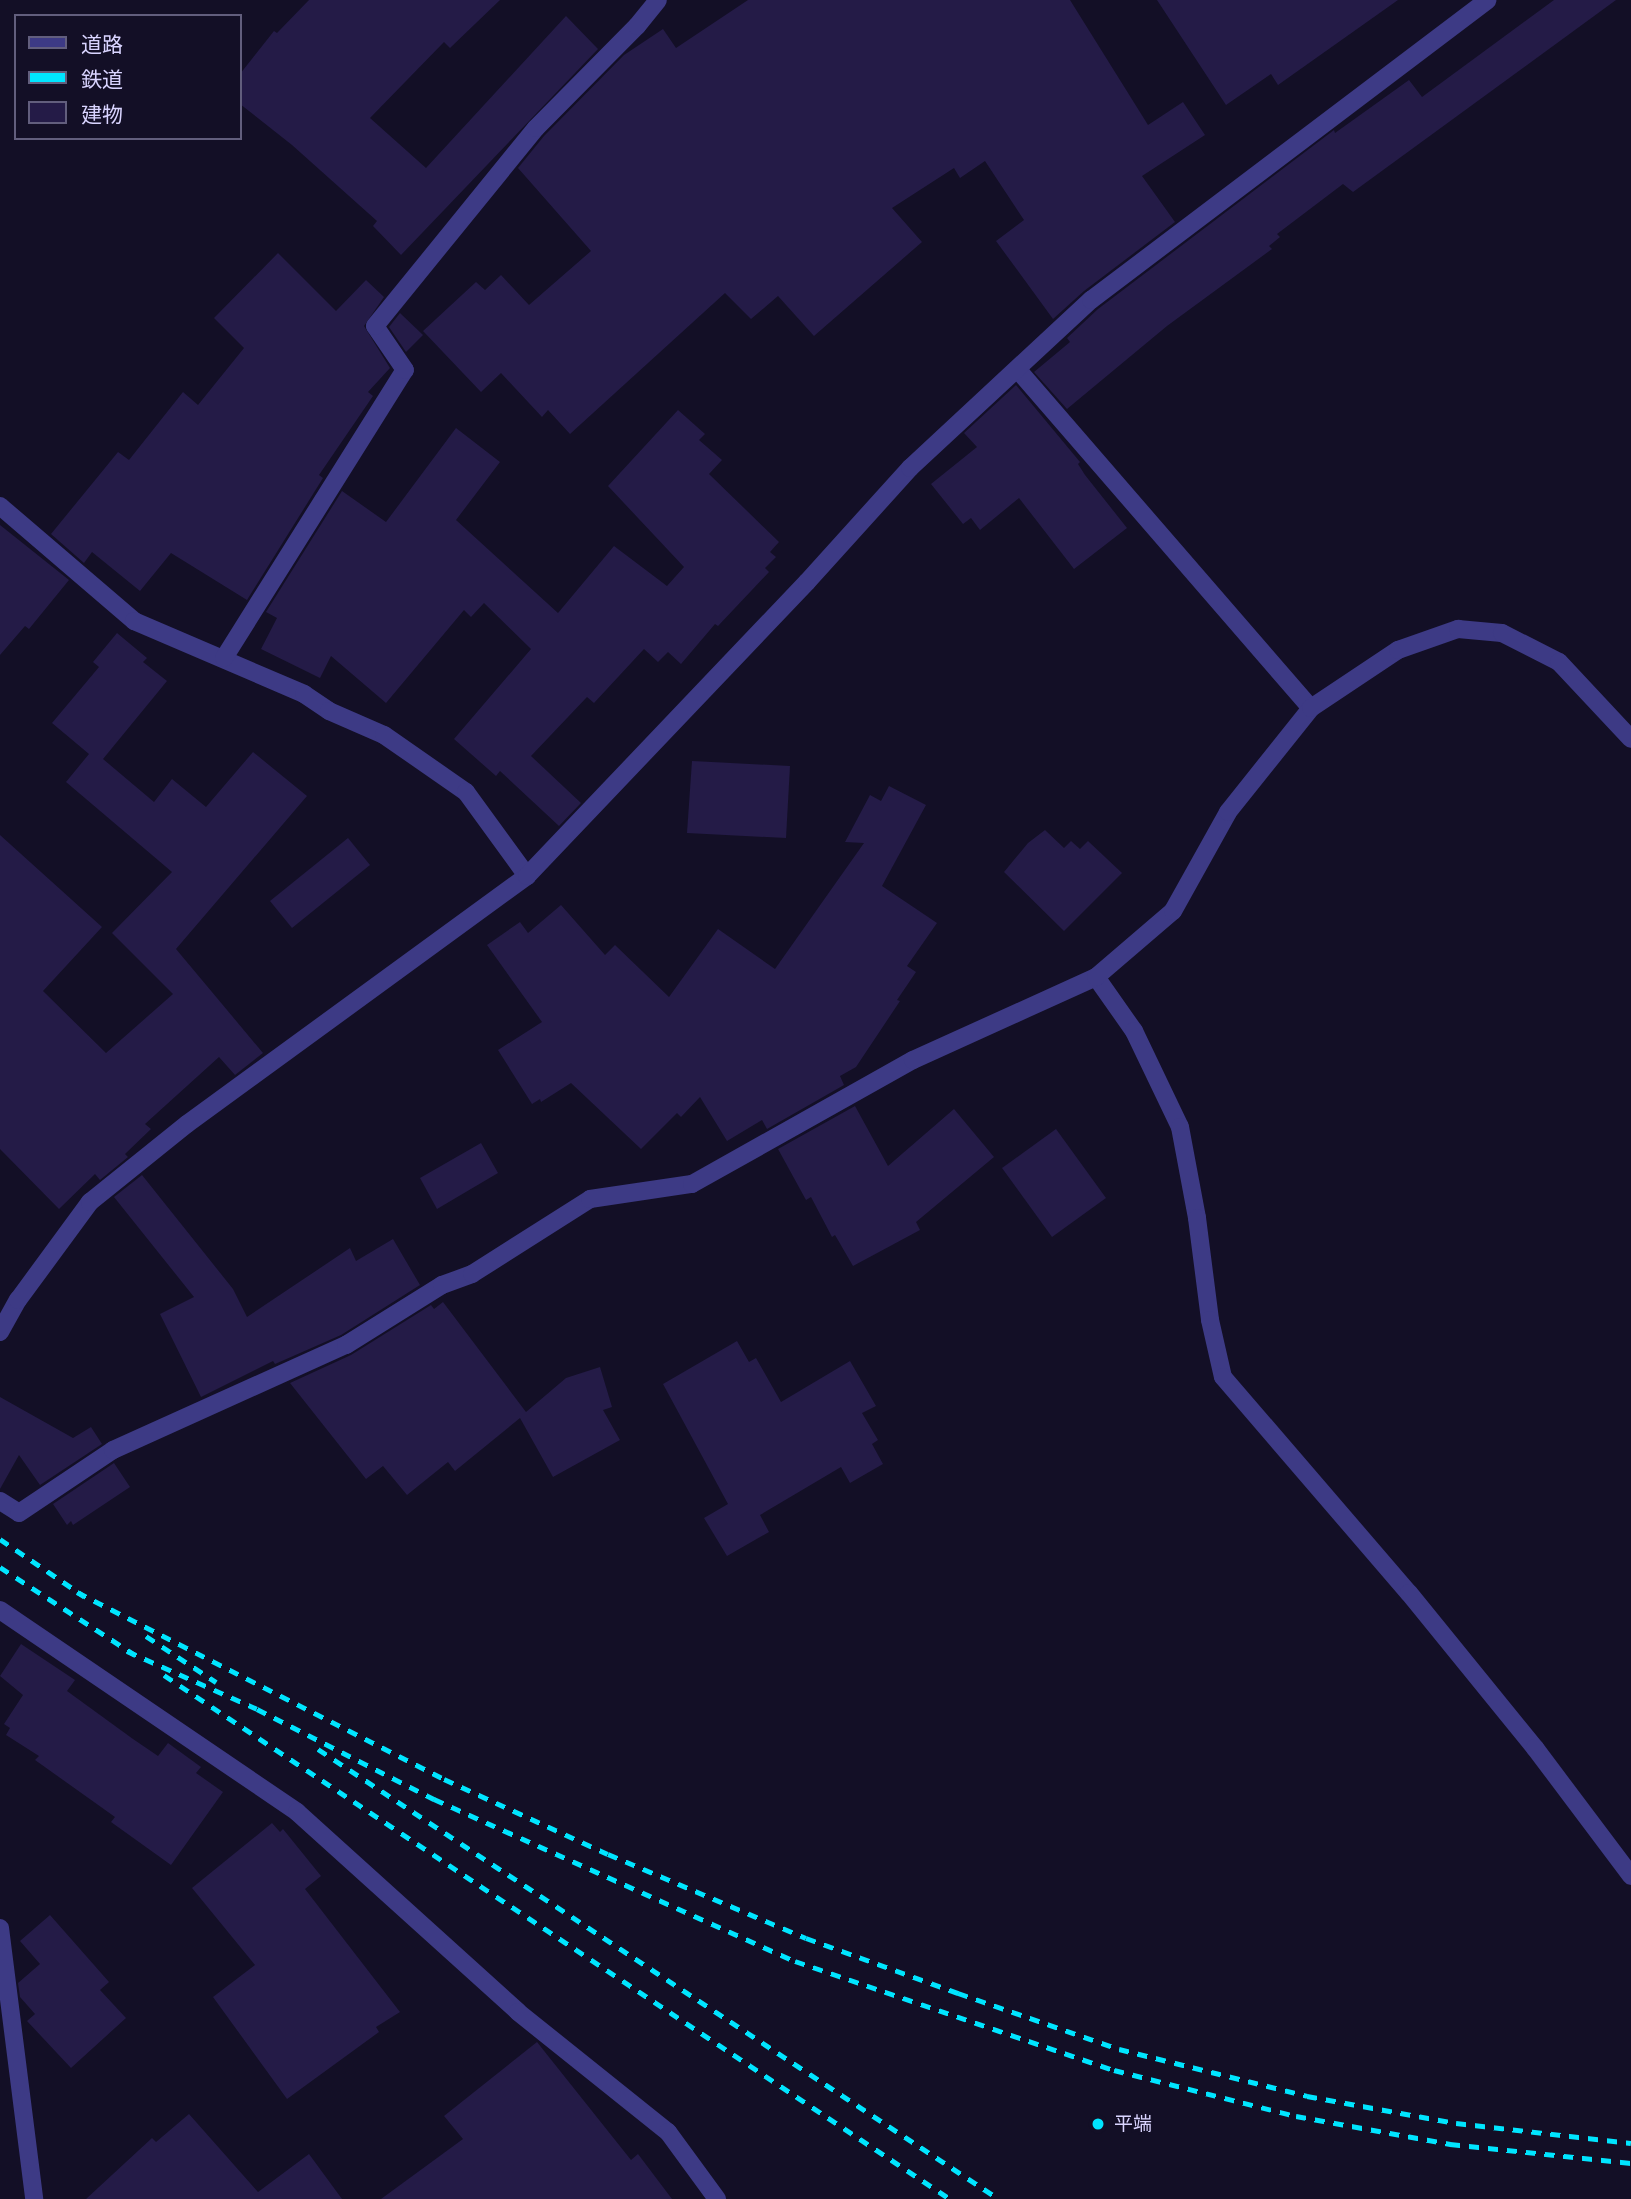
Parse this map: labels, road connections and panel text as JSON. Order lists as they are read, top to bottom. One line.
{"places":["平端"],"legend":["道路","鉄道","建物"]}
